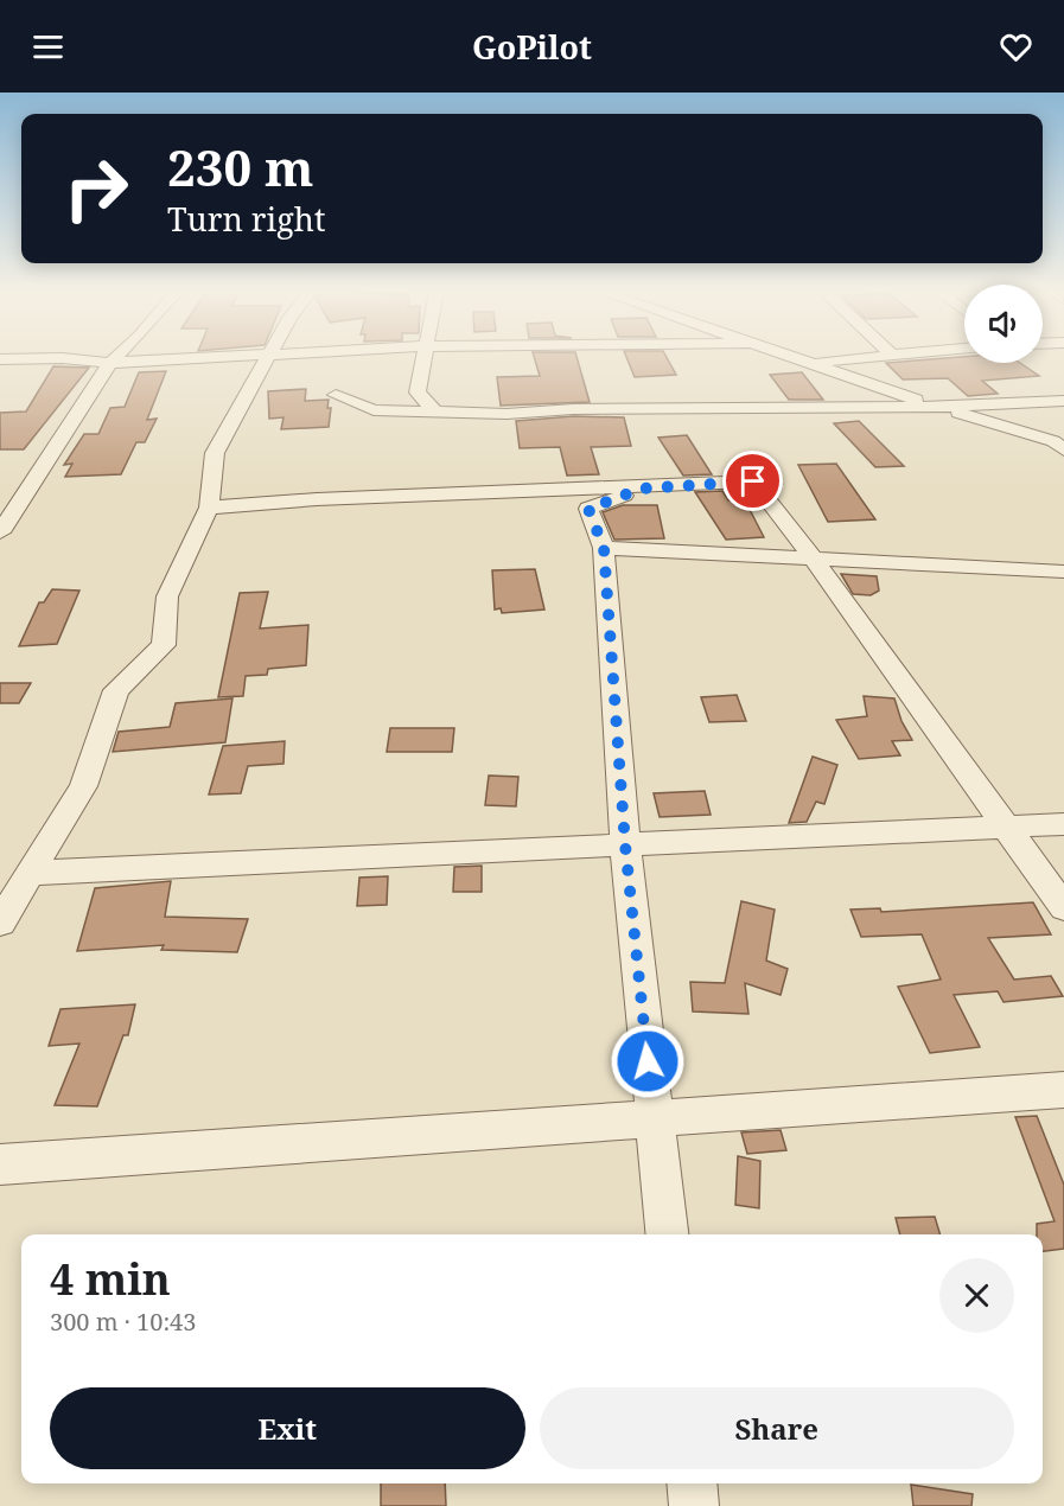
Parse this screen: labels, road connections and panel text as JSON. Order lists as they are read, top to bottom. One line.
{"page":{"header":"GoPilot","turn":["230 m","Turn right"],"heading":["4 min","300 m · 10:43"],"buttons":["Exit","Share"]}}
